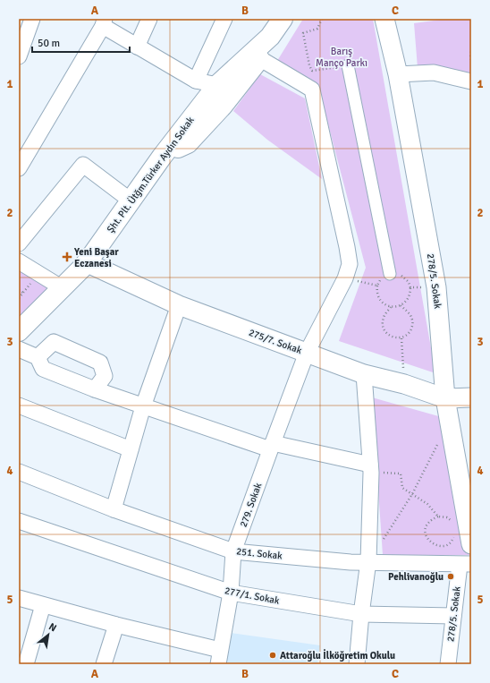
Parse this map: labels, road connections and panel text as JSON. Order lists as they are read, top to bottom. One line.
{"streets":{"main road":["Şht. Plt. Ütğm.Türker Aydın Sokak"],"street":["278/5. Sokak","275/7. Sokak","279. Sokak","251. Sokak","277/1. Sokak"]},"crossings":[["Şht. Plt. Ütğm.Türker Aydın Sokak","275/7. Sokak"],["278/5. Sokak","275/7. Sokak"],["278/5. Sokak","251. Sokak"],["278/5. Sokak","277/1. Sokak"],["275/7. Sokak","279. Sokak"],["279. Sokak","251. Sokak"],["279. Sokak","277/1. Sokak"]],"parks":["Barış Manço Parkı"],"places":{"health":["Yeni Başar Eczanesi"],"other":["Pehlivanoğlu","Attaroğlu İlköğretim Okulu"]},"scale_bar":"50 m","north":"top right","grid":{"columns":["A","B","C"],"rows":["1","2","3","4","5"]}}
